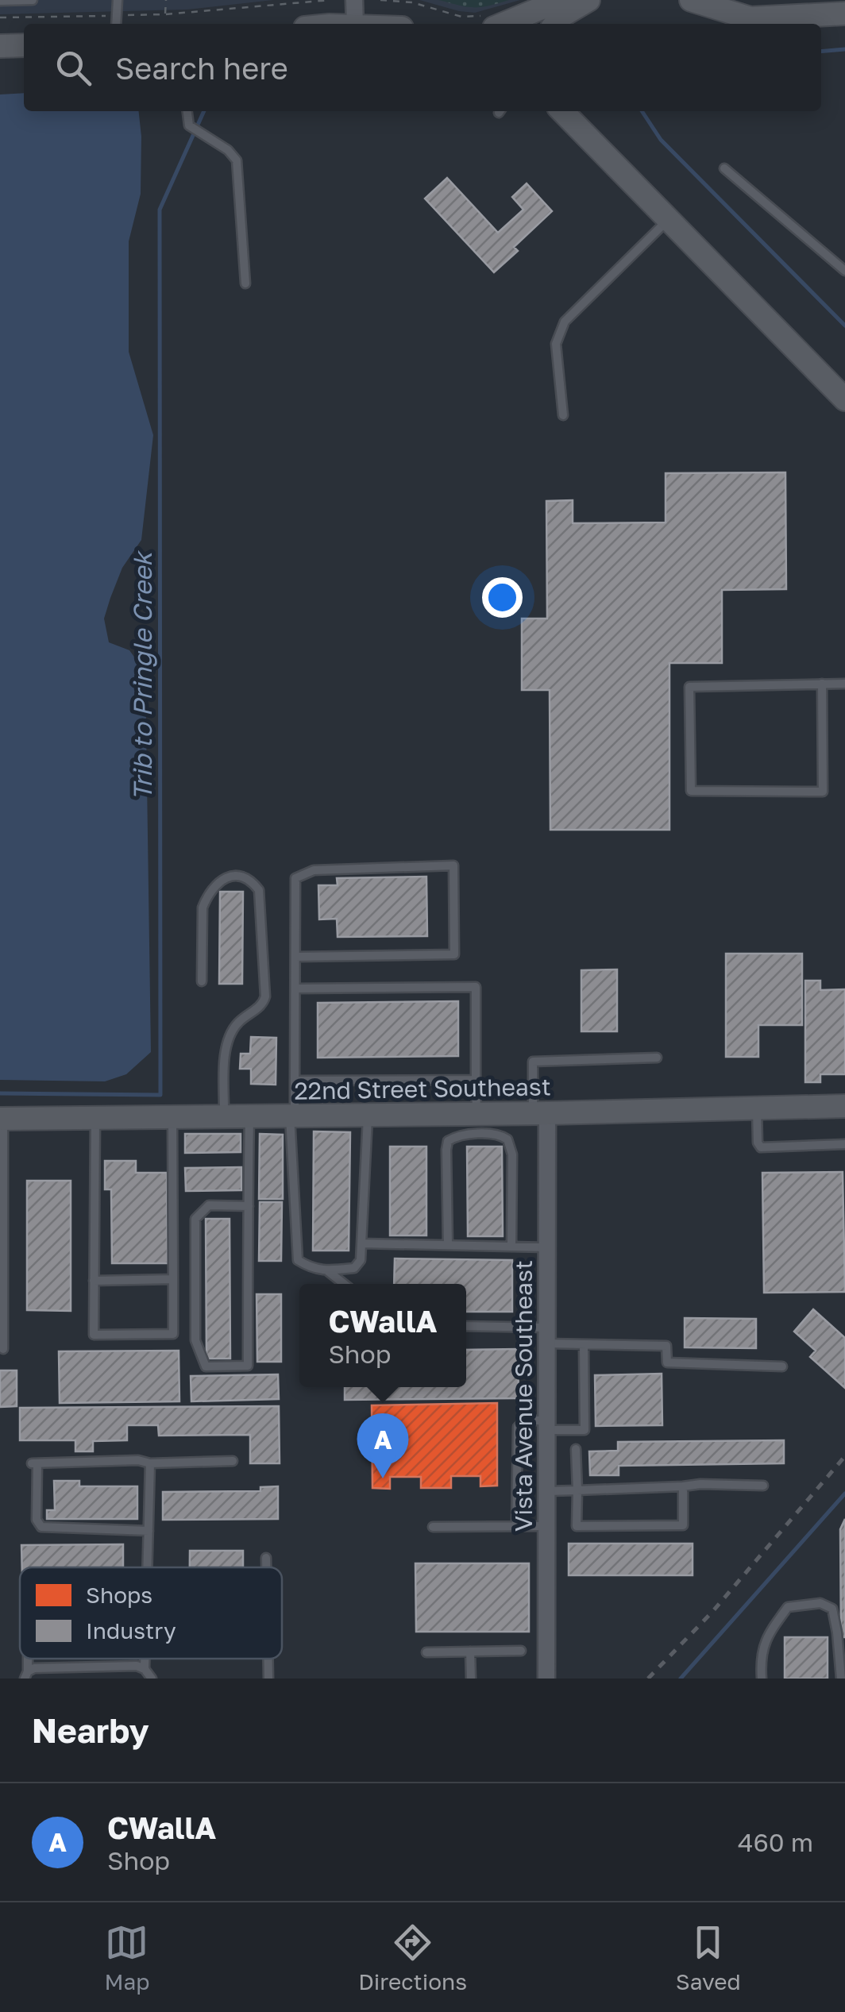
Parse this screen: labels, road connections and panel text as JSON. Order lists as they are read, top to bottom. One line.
{"streets":{"street":["22nd Street Southeast","Vista Avenue Southeast"]},"crossings":[["22nd Street Southeast","Vista Avenue Southeast"]],"water":["Trib to Pringle Creek"],"legend":["Shops","Industry"],"page":{"search":"Search here","popup":["CWallA","Shop"],"pins":"A","heading":"Nearby","list":[{"mark":"A","name":"CWallA","note":"Shop","value":"460 m"}],"nav":["Map","Directions","Saved"]}}
